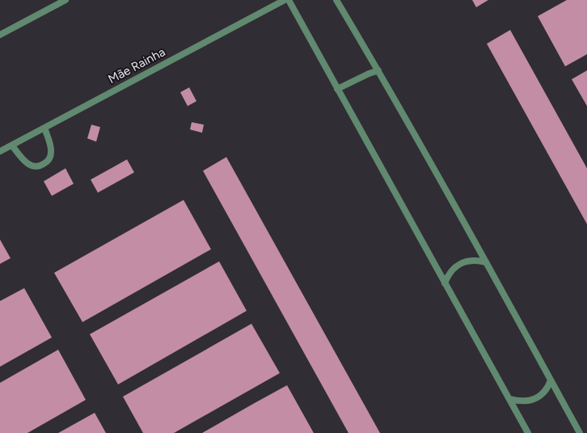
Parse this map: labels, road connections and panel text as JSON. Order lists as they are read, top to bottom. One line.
{"streets":{"street":["Mãe Rainha"]}}
